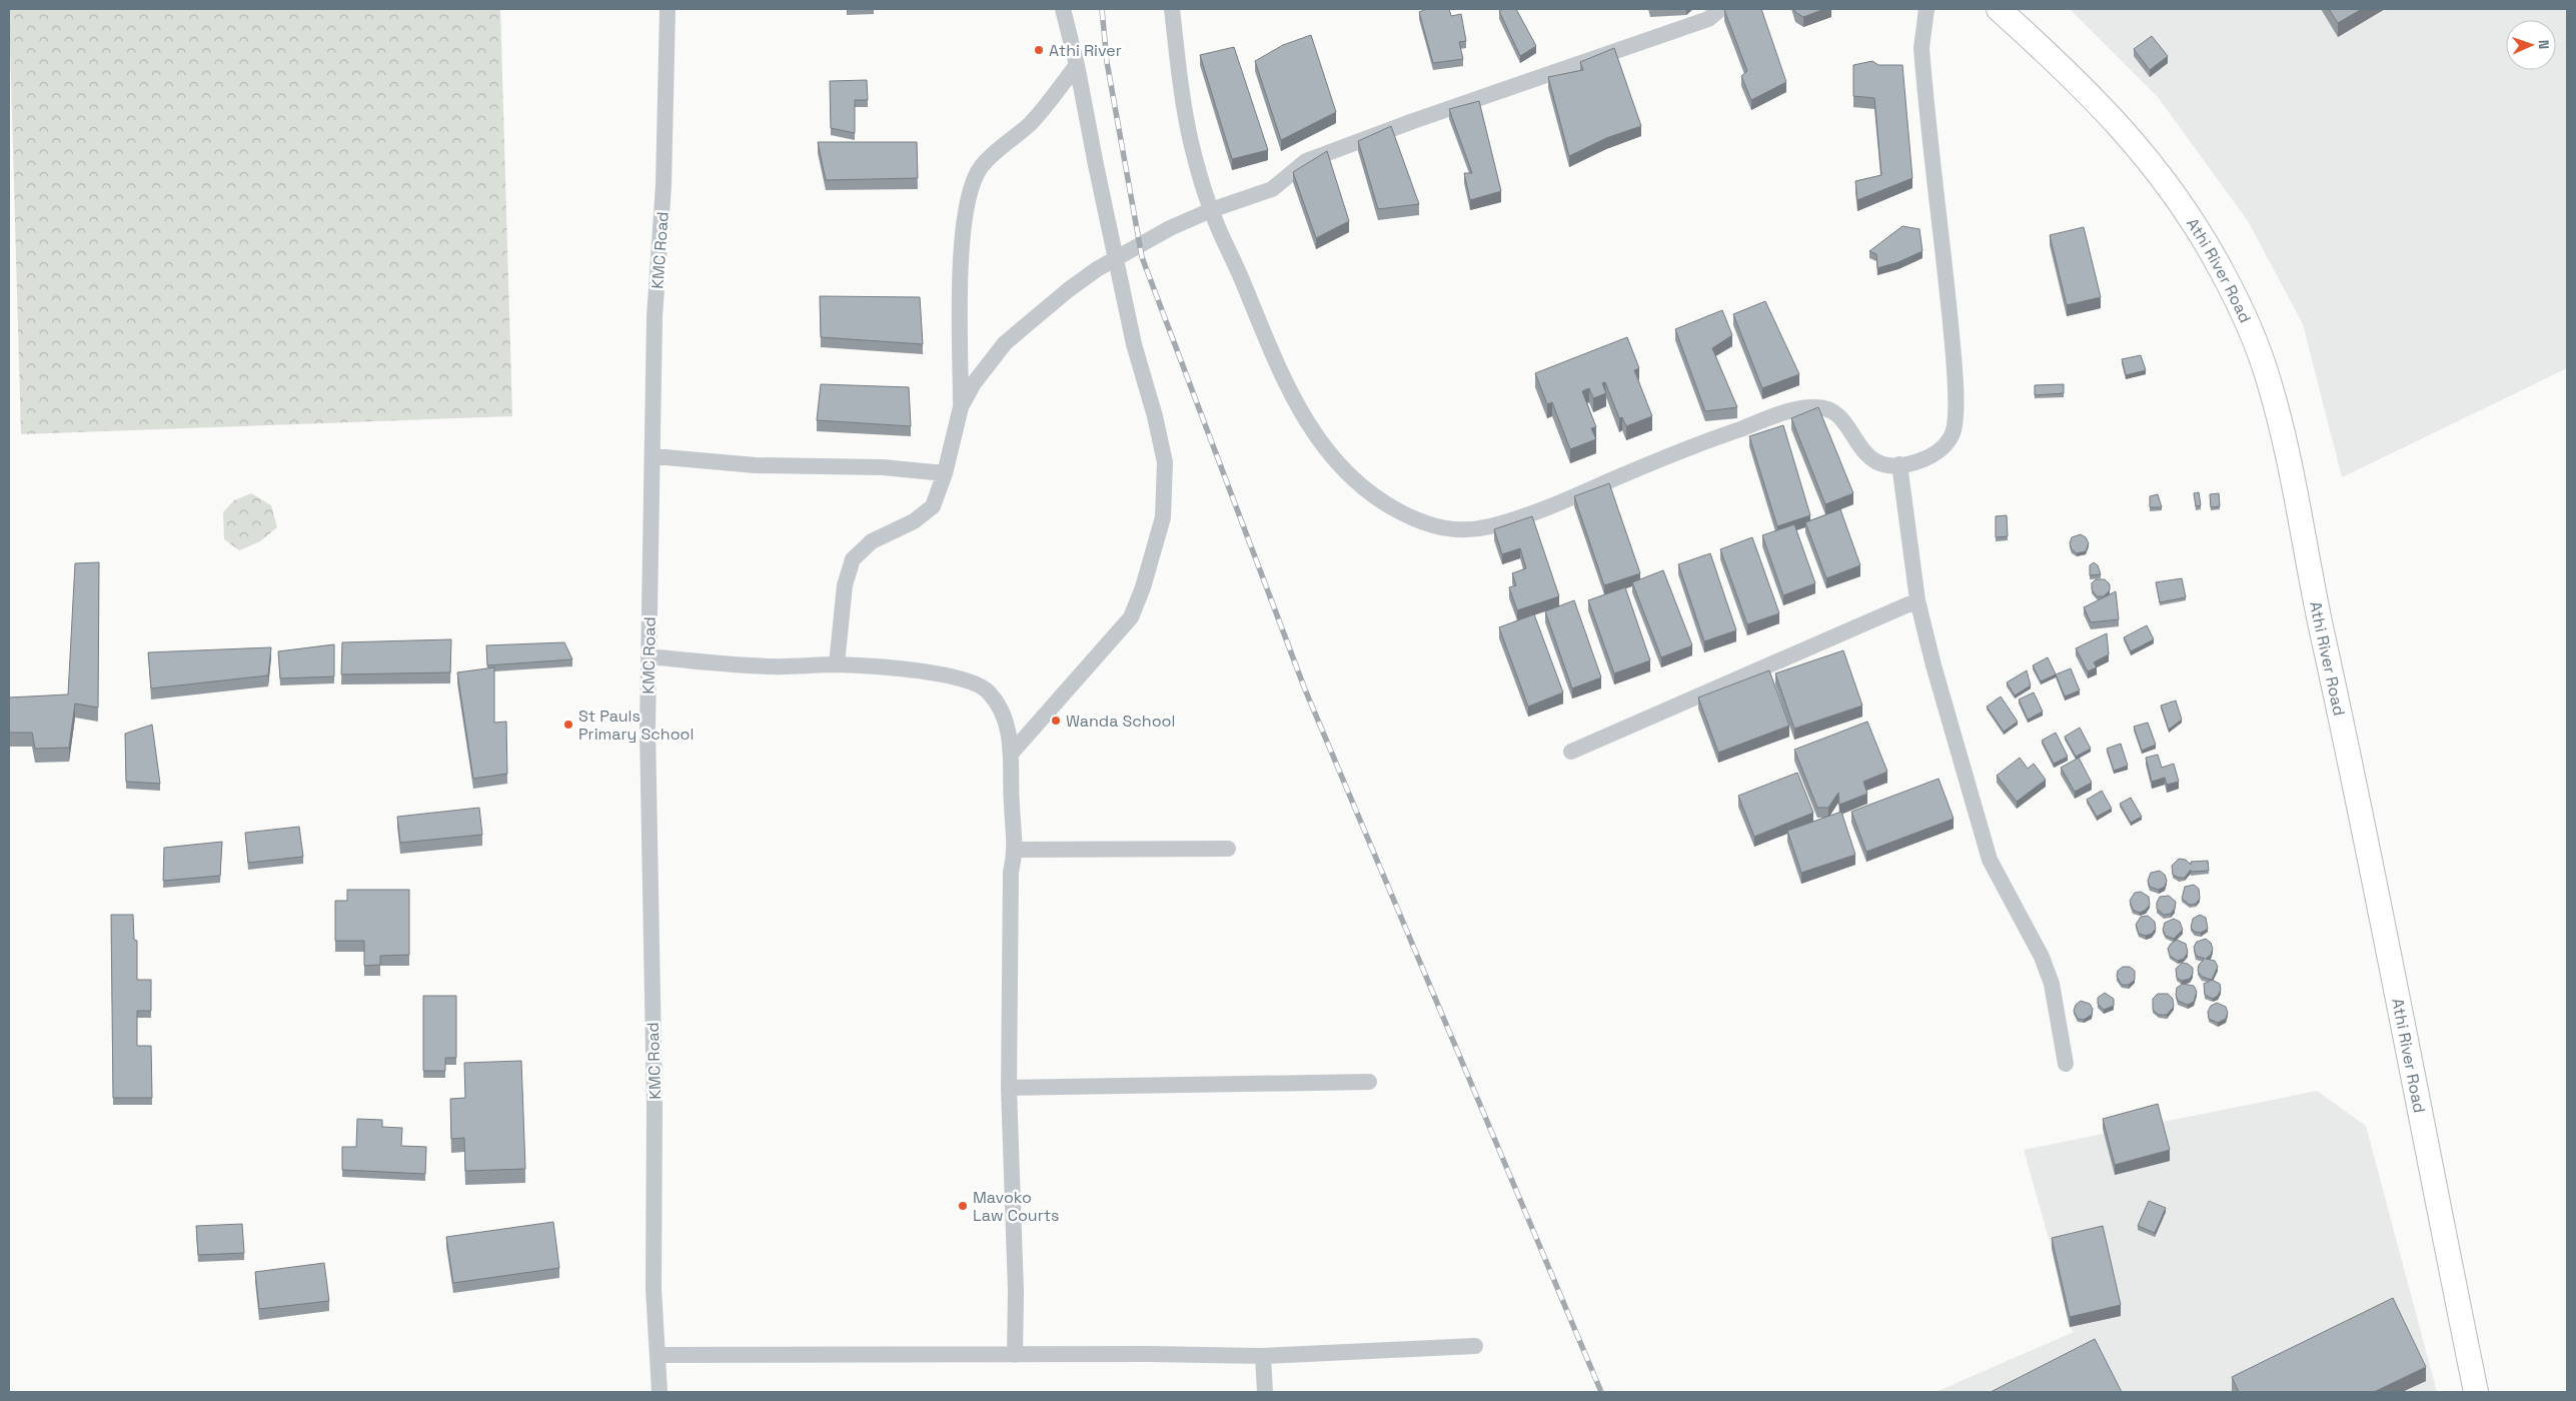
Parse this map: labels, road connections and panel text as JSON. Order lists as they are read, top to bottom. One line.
{"streets":{"main road":["Athi River Road"],"street":["KMC Road"]},"places":["Athi River","Wanda School","St Pauls Primary School","Mavoko Law Courts"],"north":"right"}
